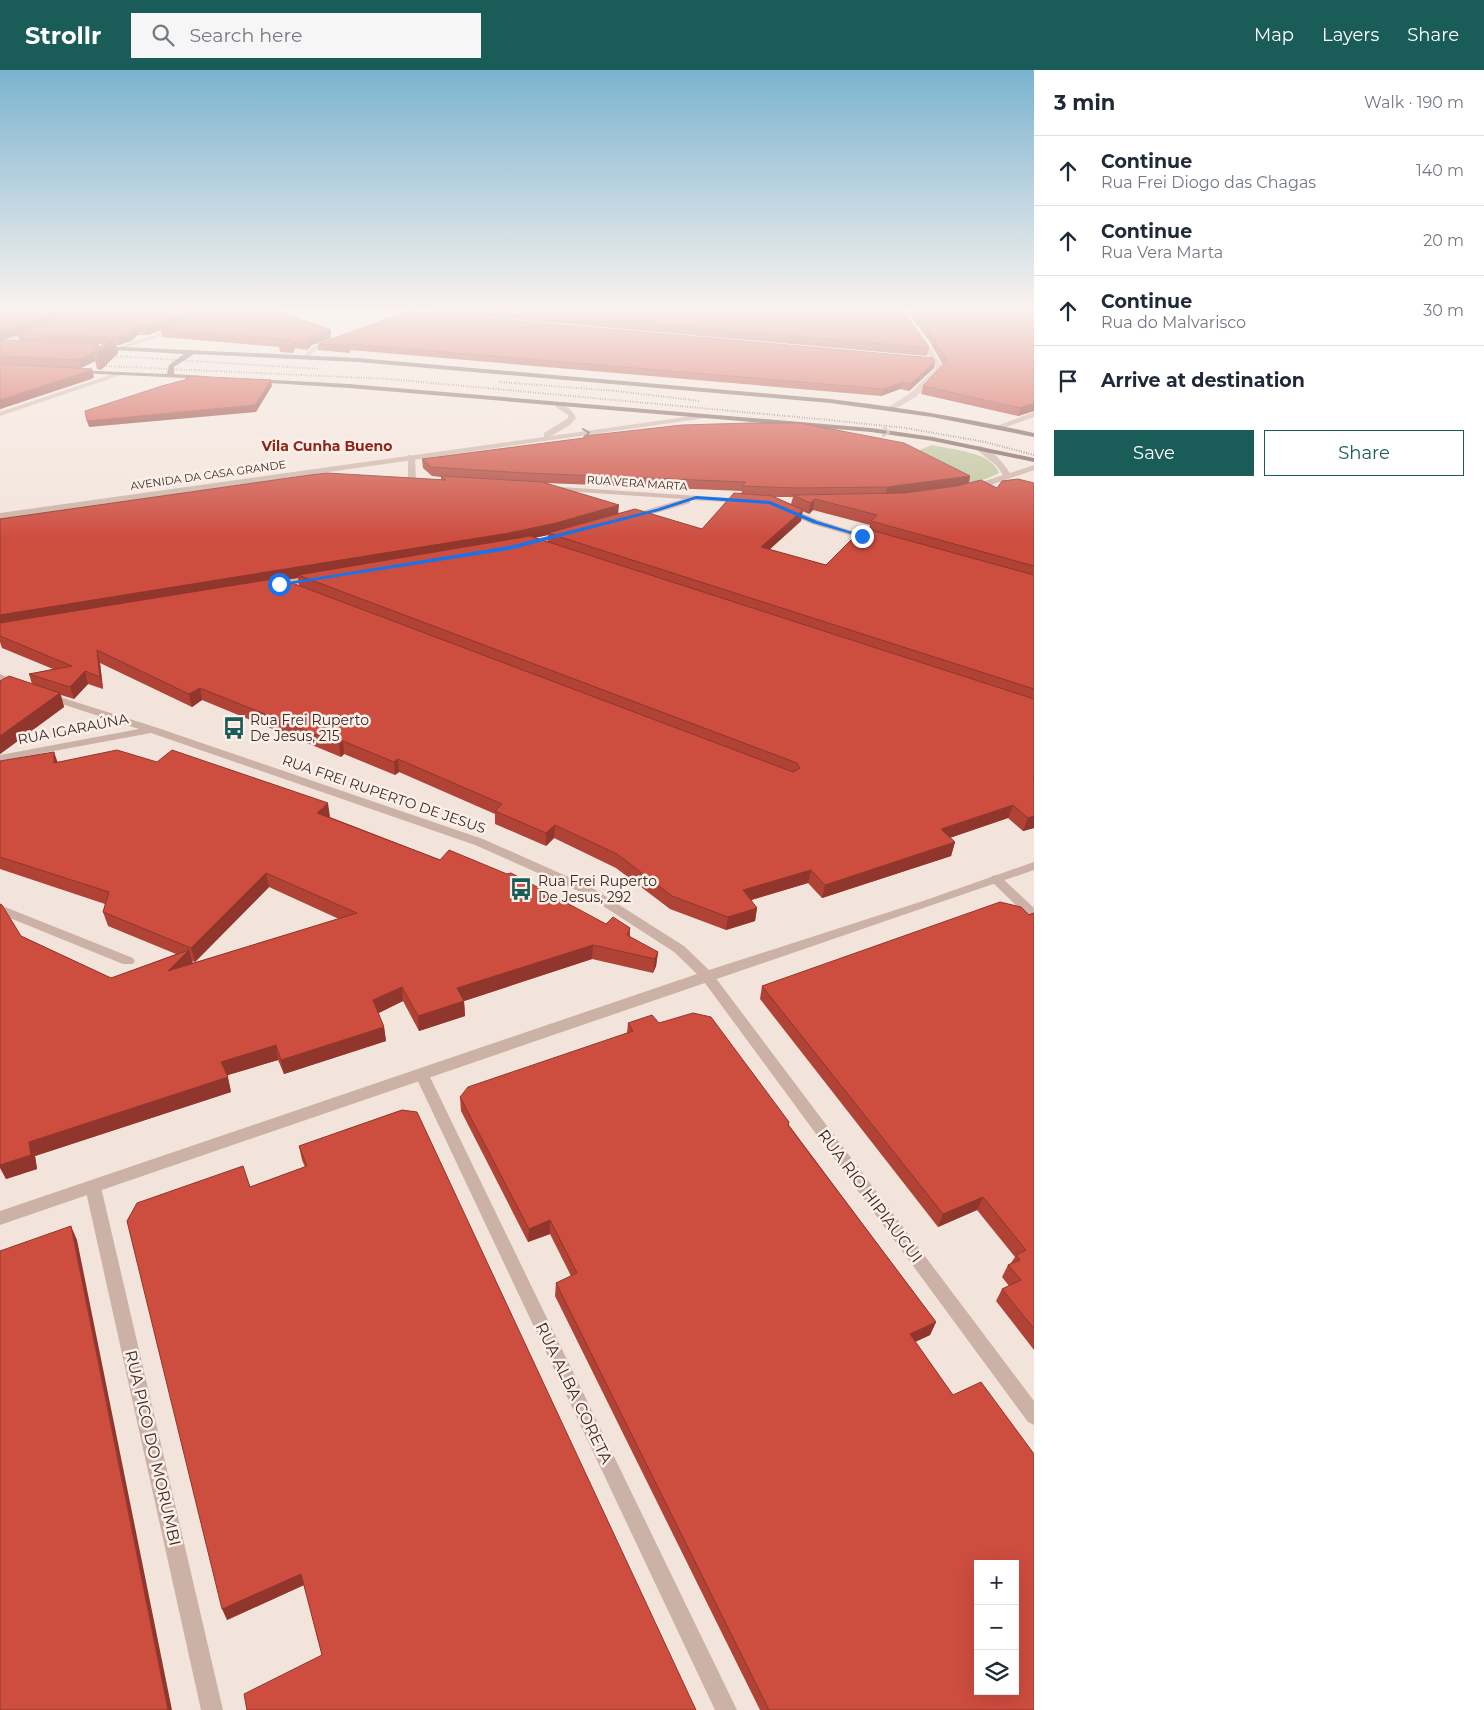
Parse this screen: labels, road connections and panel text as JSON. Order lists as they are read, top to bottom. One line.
{"streets":{"street":["AVENIDA DA CASA GRANDE","RUA VERA MARTA","RUA IGARAÚNA","RUA FREI RUPERTO DE JESUS","RUA RIO HIPIAUGUI","RUA ALBA CORETA","RUA PICO DO MORUMBI"]},"crossings":[["RUA IGARAÚNA","RUA FREI RUPERTO DE JESUS"],["RUA FREI RUPERTO DE JESUS","RUA RIO HIPIAUGUI"]],"districts":["Vila Cunha Bueno"],"places":{"bus stop":["Rua Frei Ruperto De Jesus, 215","Rua Frei Ruperto De Jesus, 292"]},"page":{"header":"Strollr","search":"Search here","nav":["Map","Layers","Share"],"heading":["3 min","Walk · 190 m"],"list":[["Continue","Rua Frei Diogo das Chagas","140 m"],["Continue","Rua Vera Marta","20 m"],["Continue","Rua do Malvarisco","30 m"],"Arrive at destination"],"buttons":["Save","Share"],"map_buttons":["+","−"]}}
